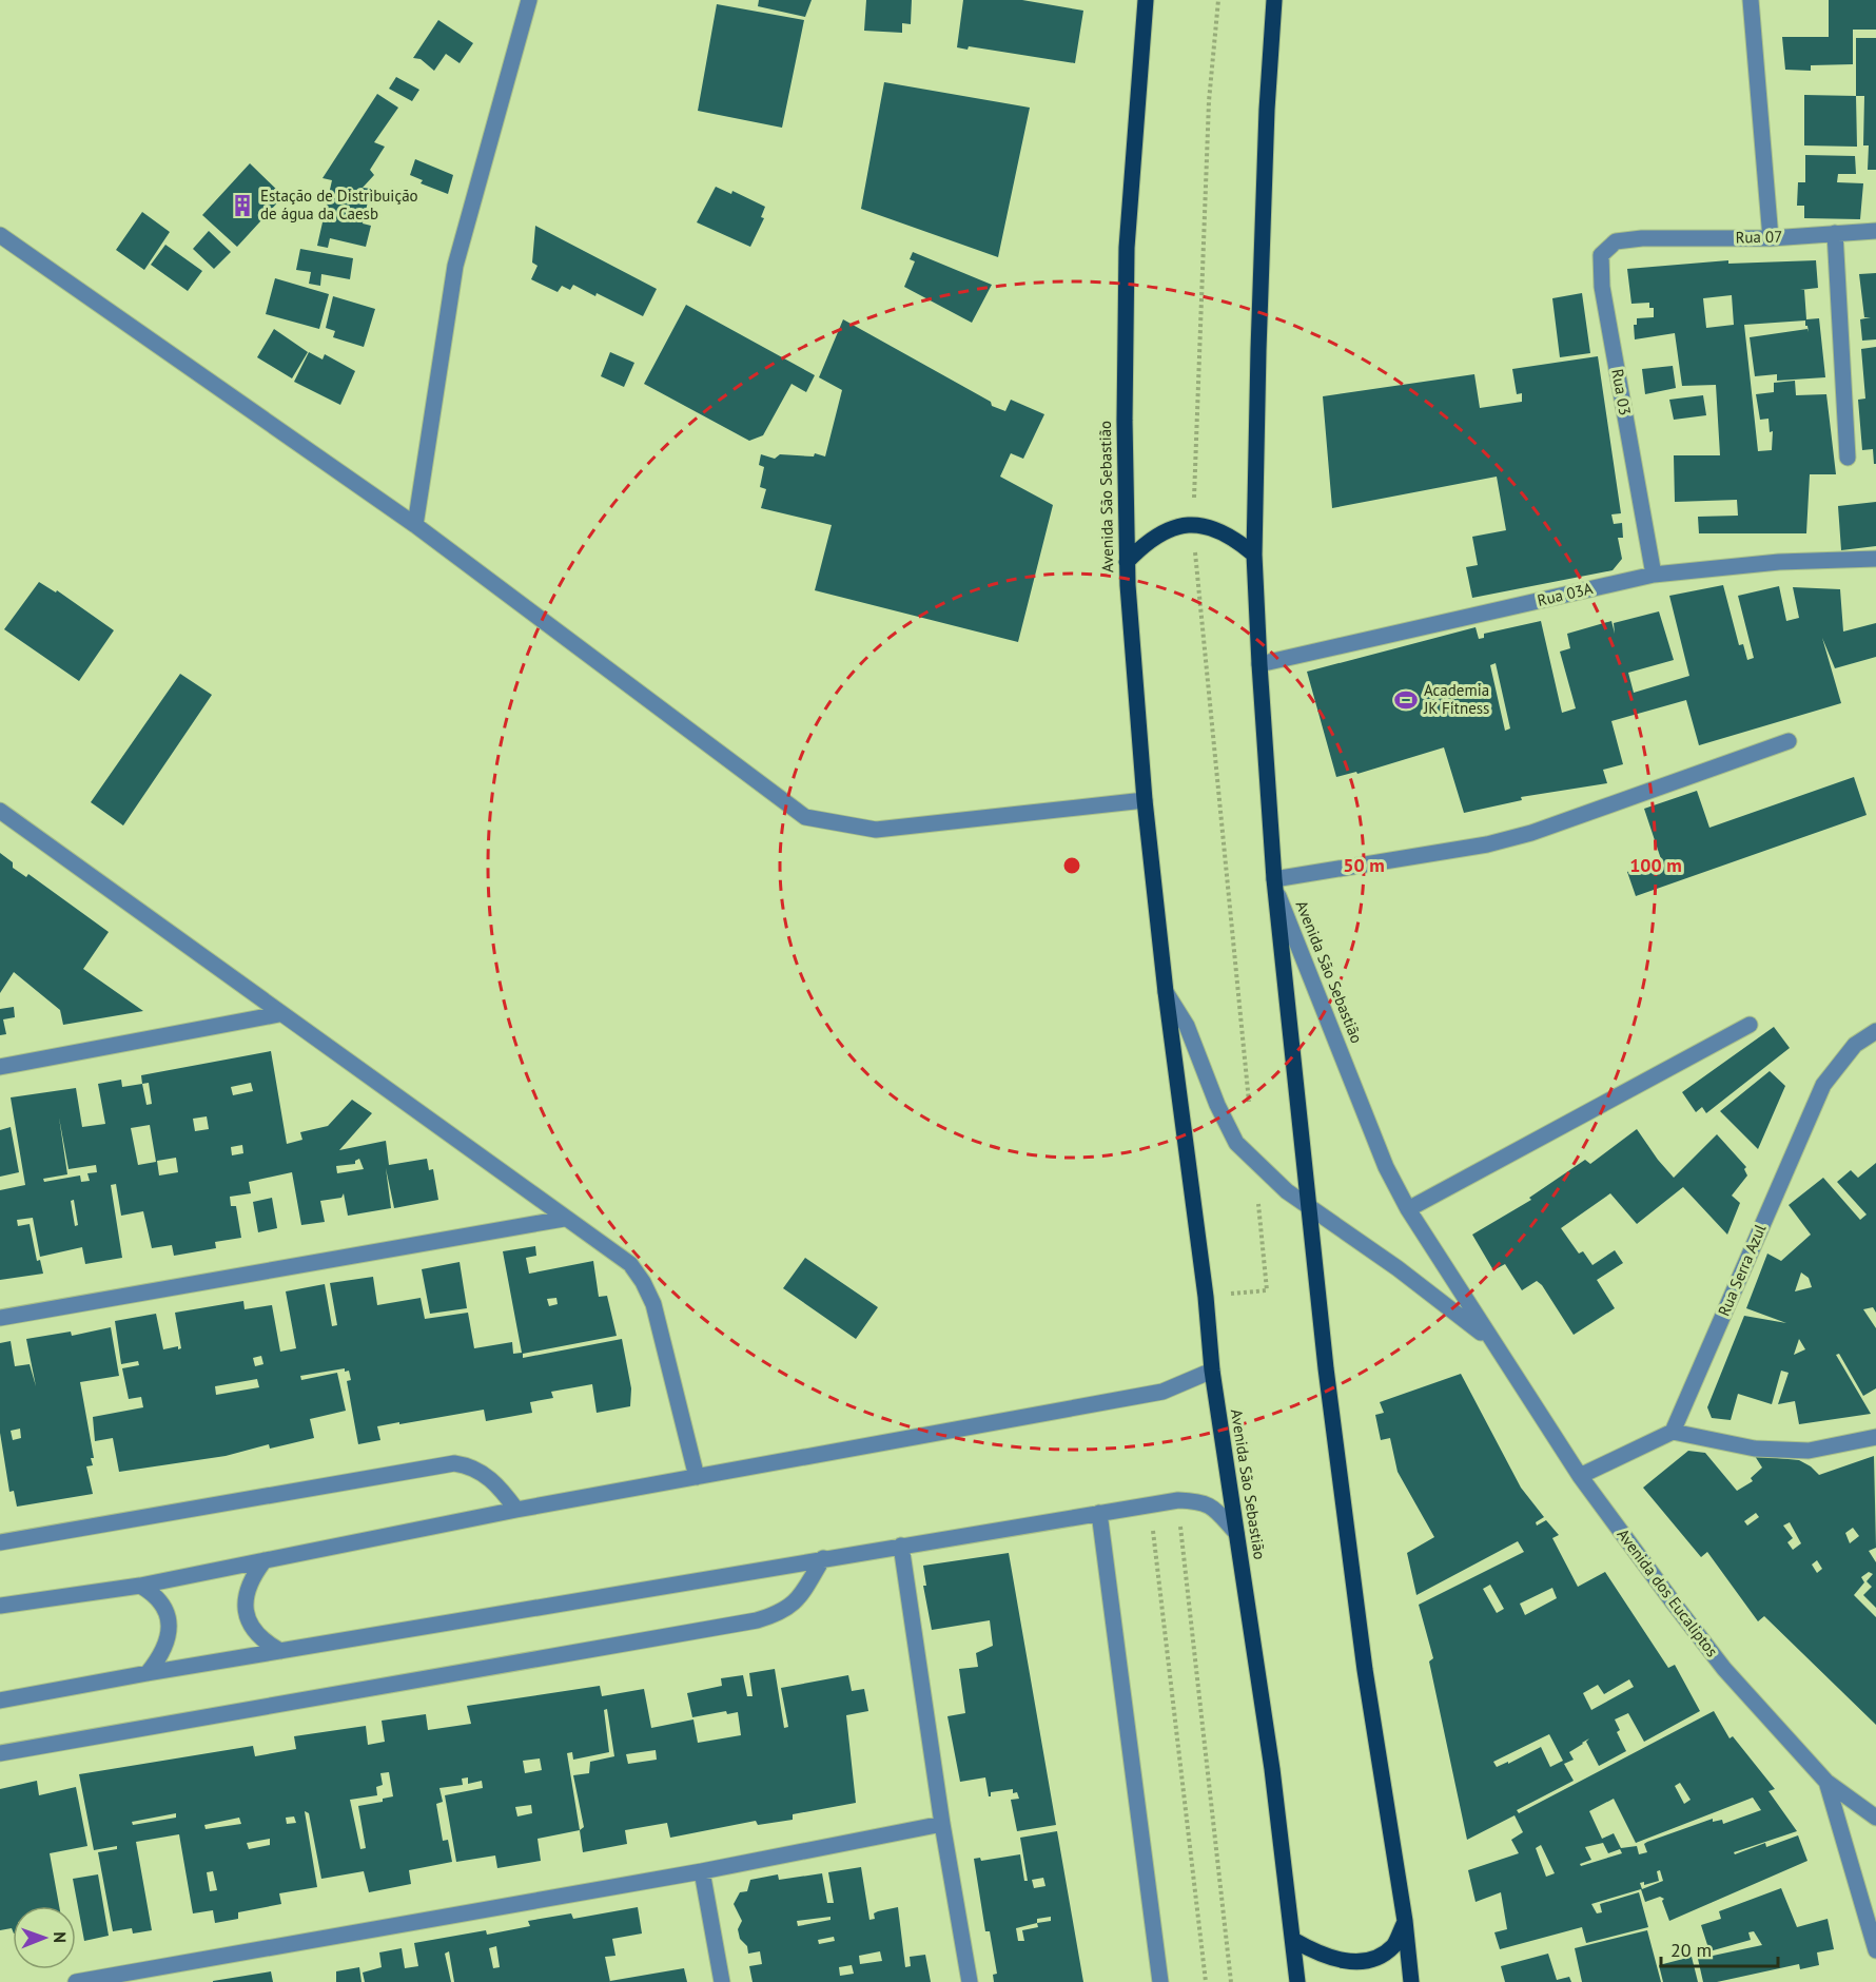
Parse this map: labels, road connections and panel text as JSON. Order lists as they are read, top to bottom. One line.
{"streets":{"main road":["Avenida São Sebastião"],"street":["Rua 07","Rua 03","Rua 03A","Rua Serra Azul","Avenida dos Eucaliptos"]},"crossings":[["Rua 07","Rua 03"],["Rua 03","Rua 03A"],["Avenida São Sebastião","Rua 03A"],["Avenida São Sebastião","Avenida dos Eucaliptos"]],"places":{"building":["Estação de Distribuição de água da Caesb"],"sports":["Academia JK Fitness"]},"scale_bar":"20 m","north":"right","rings":["50 m","100 m"]}
